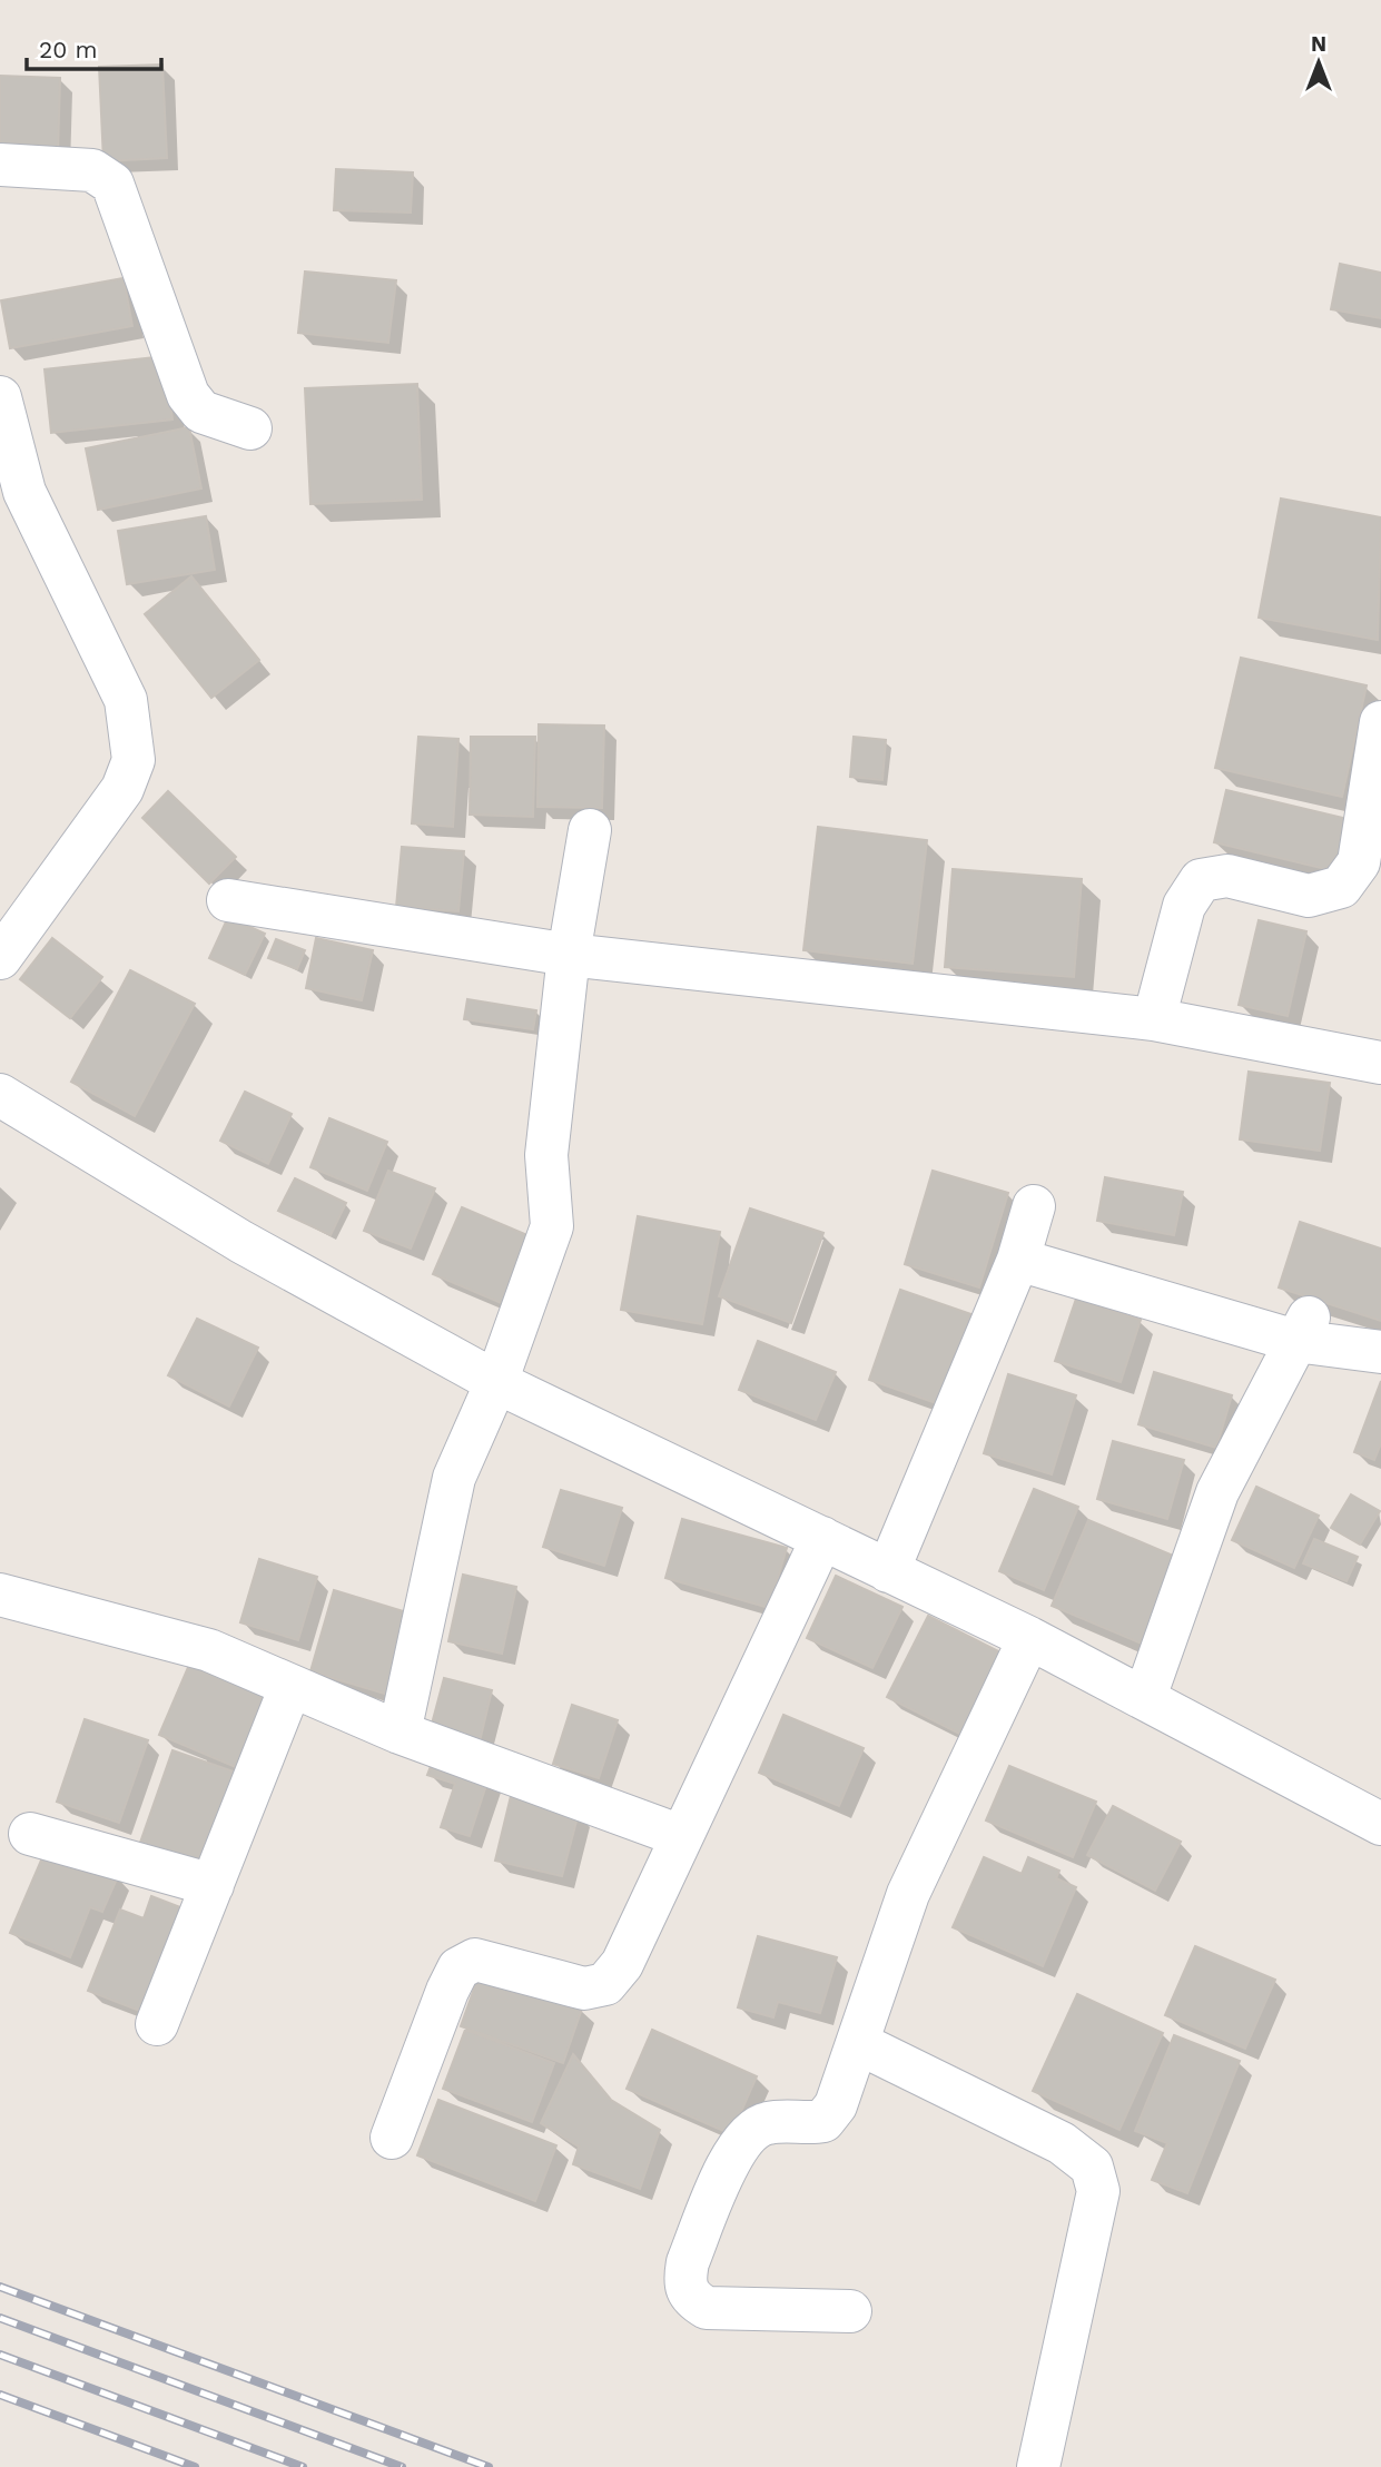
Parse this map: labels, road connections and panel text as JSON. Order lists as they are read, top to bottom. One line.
{"scale_bar":"20 m","north":"top"}
